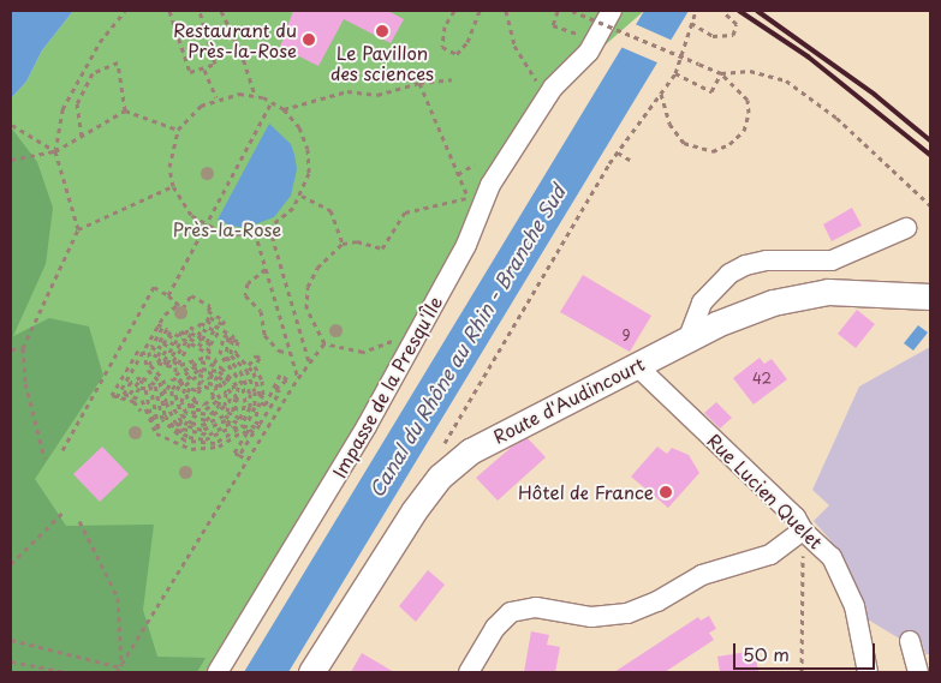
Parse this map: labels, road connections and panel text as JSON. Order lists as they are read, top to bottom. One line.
{"streets":{"main road":["Route d'Audincourt"],"street":["Impasse de la Presqu'Île","Rue Lucien Quelet"]},"crossings":[["Route d'Audincourt","Rue Lucien Quelet"]],"water":["Canal du Rhône au Rhin - Branche Sud"],"parks":["Près-la-Rose"],"places":["Le Pavillon des sciences","Restaurant du Près-la-Rose","Hôtel de France"],"house_numbers":["9","42"],"scale_bar":"50 m"}
